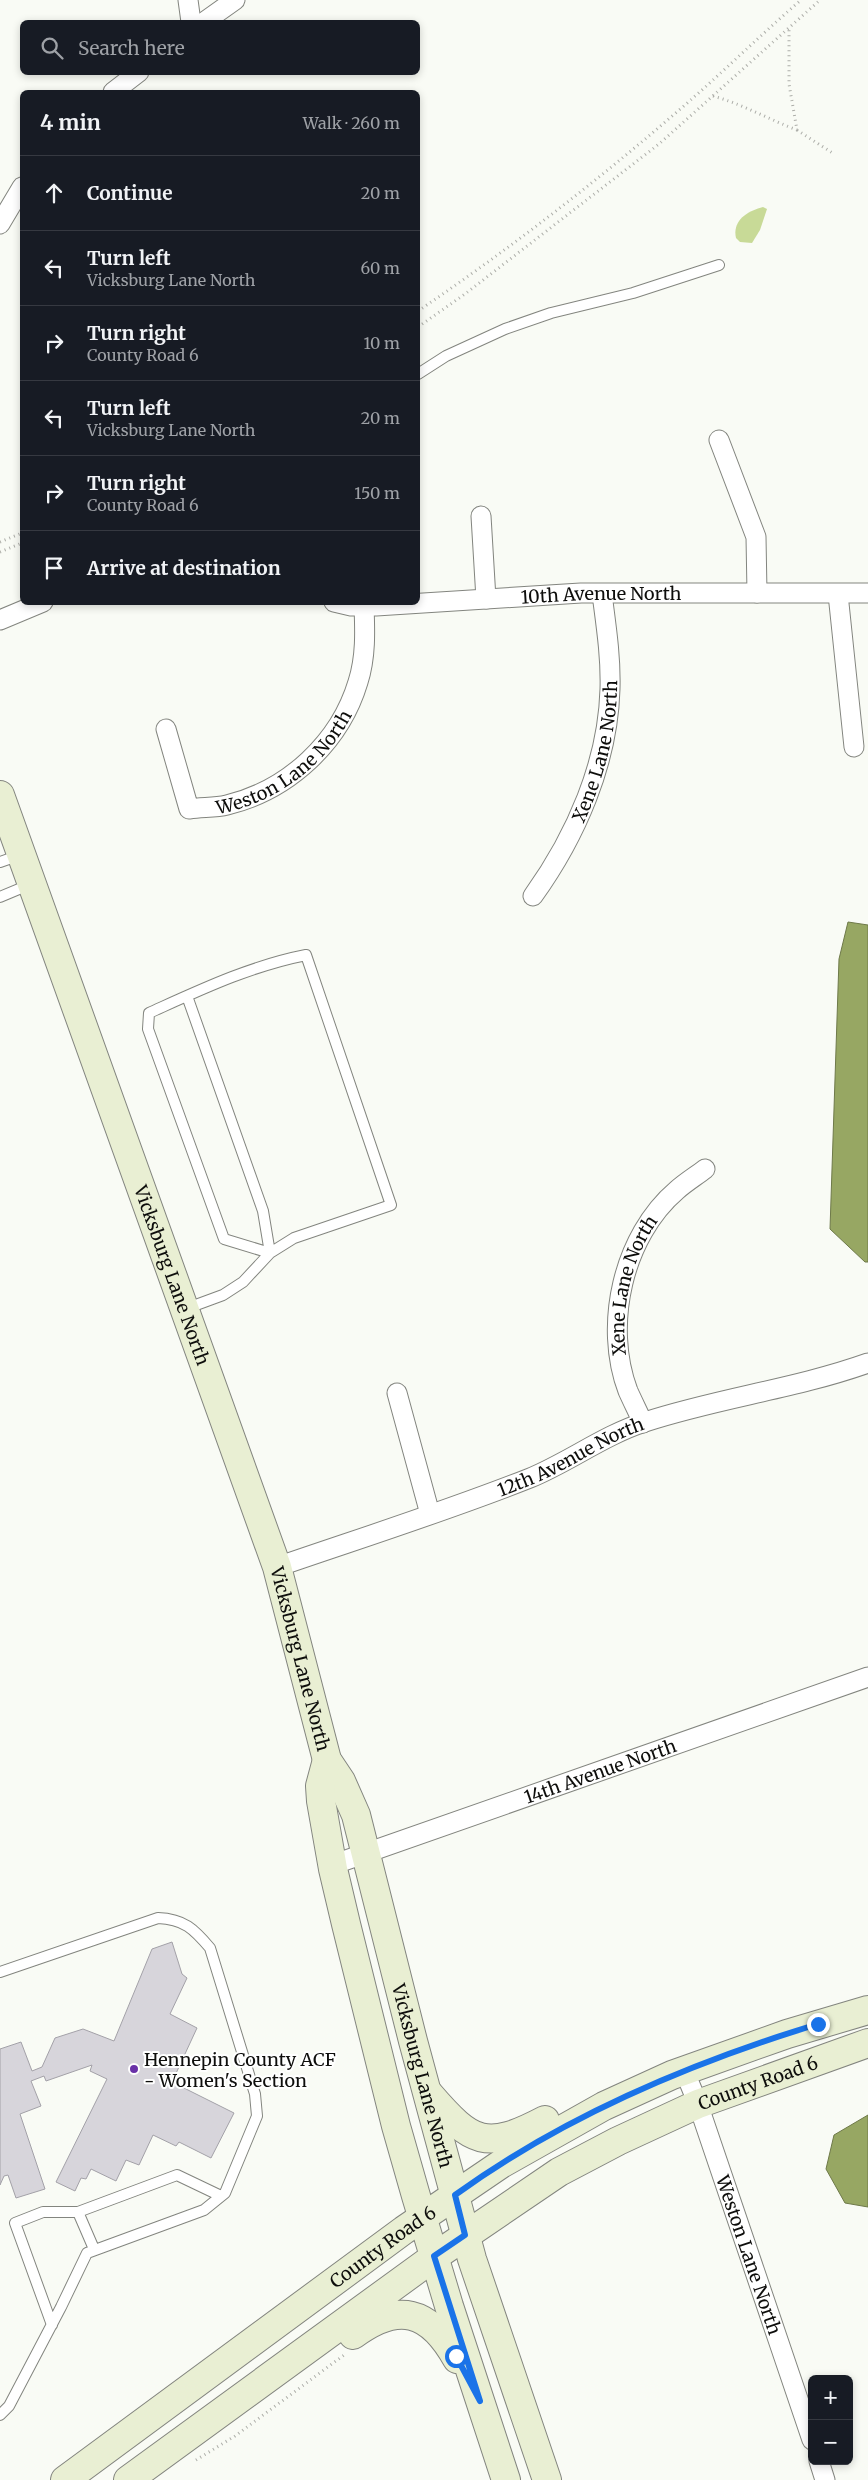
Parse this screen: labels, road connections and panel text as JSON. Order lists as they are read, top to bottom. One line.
{"streets":{"main road":["Vicksburg Lane North","County Road 6"],"street":["10th Avenue North","Xene Lane North","Weston Lane North","12th Avenue North","14th Avenue North"]},"crossings":[["10th Avenue North","Xene Lane North"],["10th Avenue North","Weston Lane North"],["Xene Lane North","12th Avenue North"],["Weston Lane North","County Road 6"],["Vicksburg Lane North","12th Avenue North"],["Vicksburg Lane North","14th Avenue North"],["Vicksburg Lane North","County Road 6"]],"places":["Hennepin County ACF - Women's Section"],"page":{"search":"Search here","heading":["4 min","Walk · 260 m"],"list":[["Continue","20 m"],["Turn left","Vicksburg Lane North","60 m"],["Turn right","County Road 6","10 m"],["Turn left","Vicksburg Lane North","20 m"],["Turn right","County Road 6","150 m"],"Arrive at destination"],"map_buttons":["+","−"]}}
